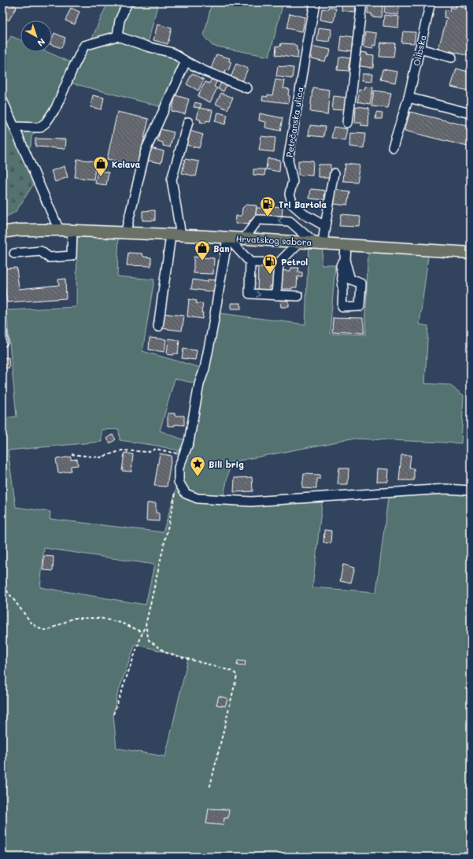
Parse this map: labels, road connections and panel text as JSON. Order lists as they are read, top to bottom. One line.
{"streets":{"main road":["Hrvatskog sabora"],"street":["Olibska","Petrčanska ulica"]},"places":{"shop":["Kelava","Ban"],"fuel station":["Tri Bartola","Petrol"],"place":["Bili brig"]},"north":"bottom right"}
